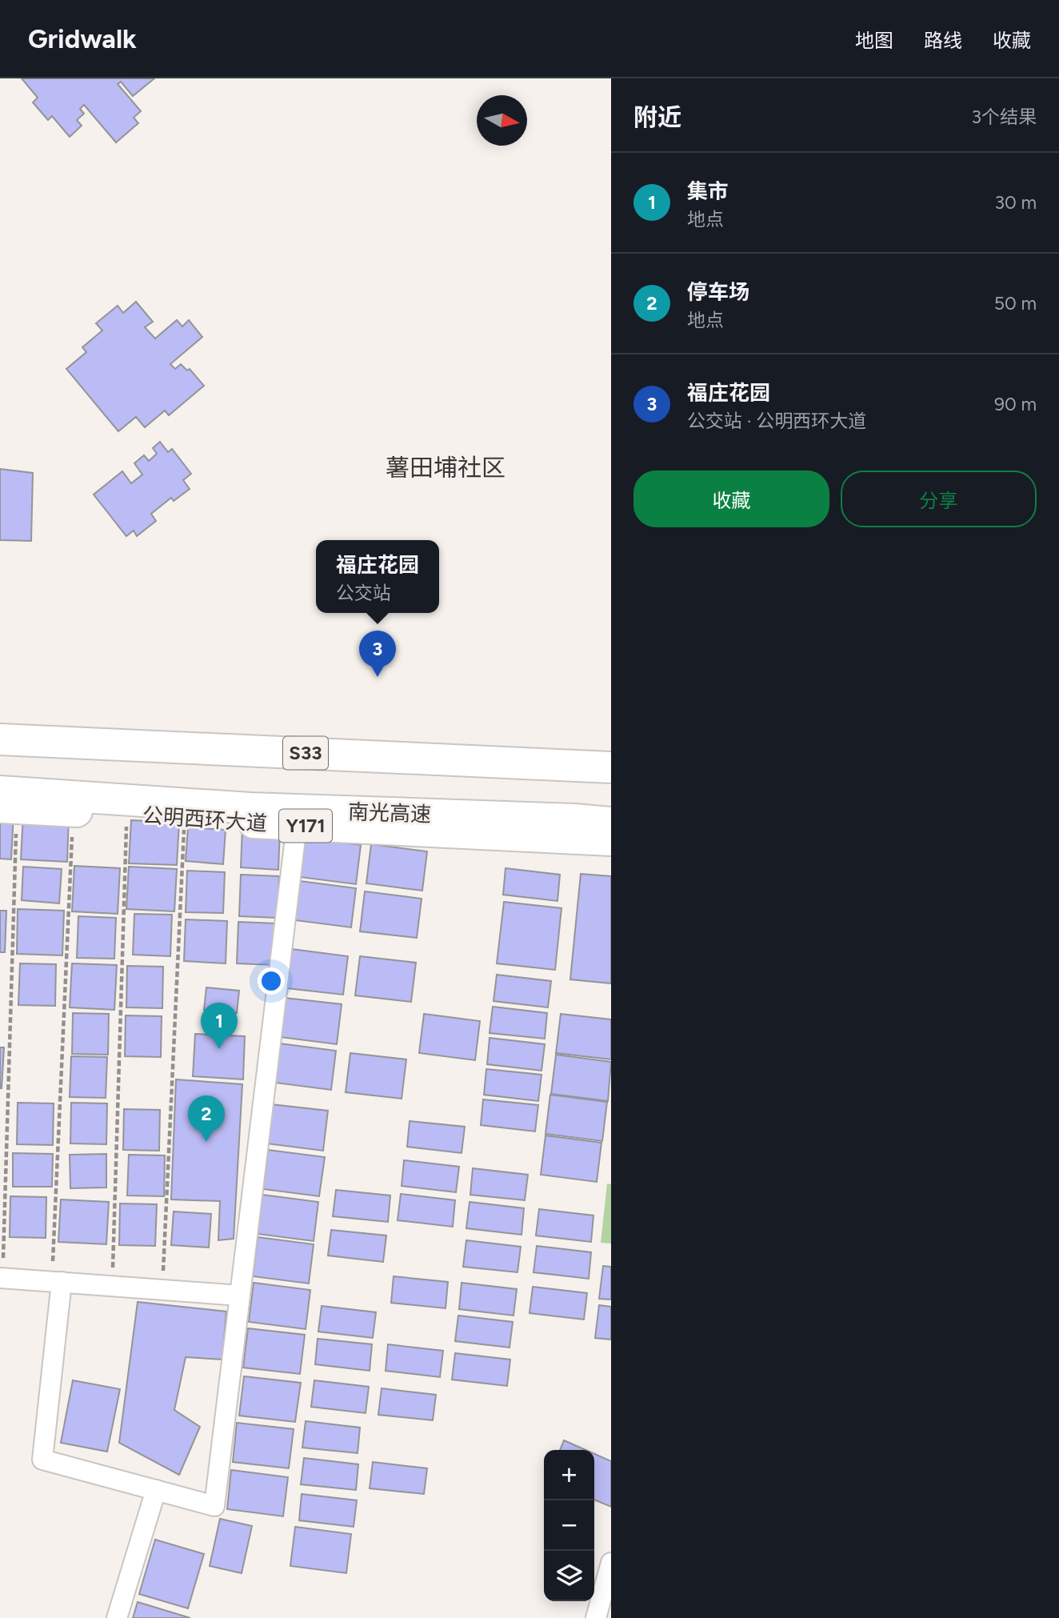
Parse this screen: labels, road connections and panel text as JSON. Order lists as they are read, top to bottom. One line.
{"streets":{"main road":["S33","南光高速","公明西环大道","Y171"]},"crossings":[["南光高速","公明西环大道"]],"districts":["薯田埔社区"],"north":"right","page":{"header":"Gridwalk","nav":["地图","路线","收藏"],"heading":["附近","3个结果"],"list":[{"mark":"1","name":"集市","note":"地点","value":"30 m"},{"mark":"2","name":"停车场","note":"地点","value":"50 m"},{"mark":"3","name":"福庄花园","note":"公交站 · 公明西环大道","value":"90 m"}],"buttons":["收藏","分享"],"popup":["福庄花园","公交站"],"pins":["3","1","2"],"map_buttons":["+","−"]}}
